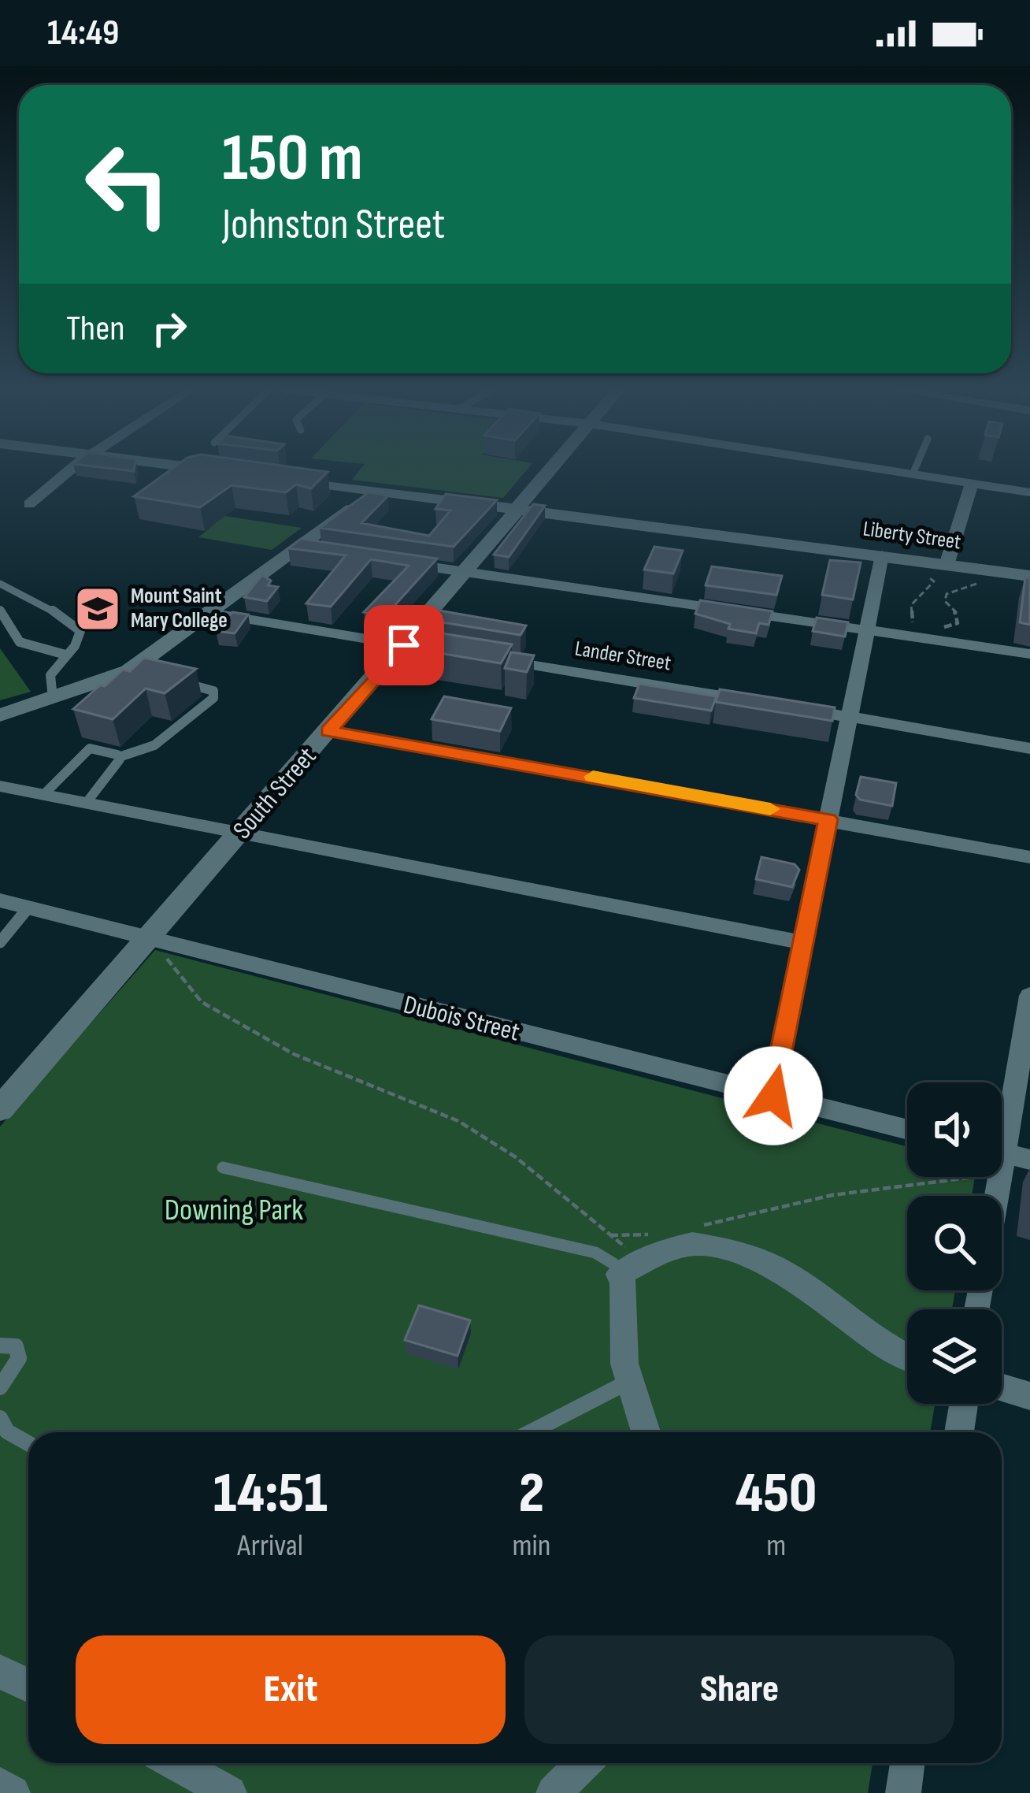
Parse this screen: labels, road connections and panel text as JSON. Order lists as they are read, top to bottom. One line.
{"streets":{"street":["Liberty Street","Lander Street","South Street","Dubois Street"]},"crossings":[["Liberty Street","South Street"],["South Street","Dubois Street"]],"parks":["Downing Park"],"places":{"school or university":["Mount Saint Mary College"]},"page":{"status":"14:49","turn":["150 m","Johnston Street"],"then":"Then","eta":["14:51","Arrival","2","min","450","m"],"buttons":["Exit","Share"]}}
